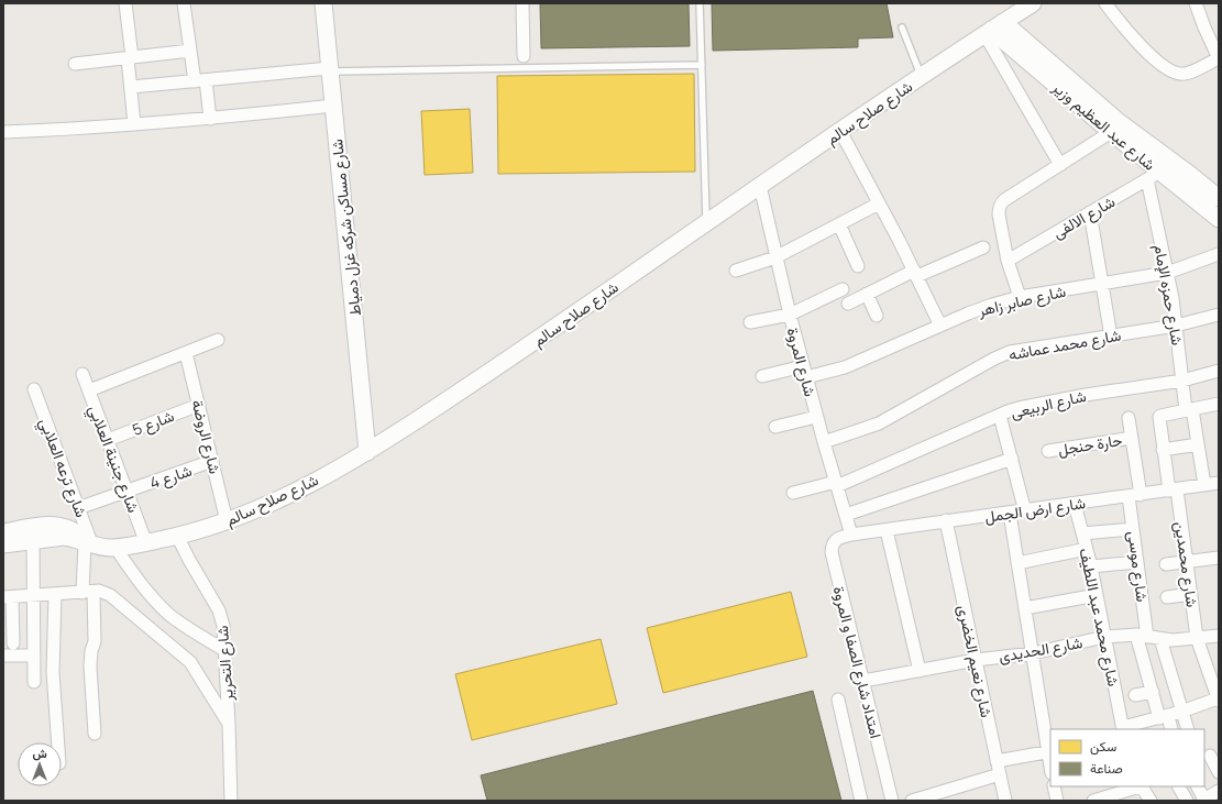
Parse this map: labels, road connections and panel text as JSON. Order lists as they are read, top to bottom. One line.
{"streets":{"street":["شارع صلاح سالم","شارع عبد العظيم وزير","شارع الالفى","شارع مساكن شركه غزل دمياط","شارع حمزه الإمام","شارع صابر زاهر","شارع محمد عماشه","شارع المروة","شارع الربيعى","شارع 5","شارع الروضة","حارة حنجل","شارع جنينة العلابي","شارع ترعه العلابي","شارع 4","شارع ارض الجمل","شارع محمدين","شارع موسى","شارع محمد عبد اللطيف","شارع الحديدى","شارع نعيم الخضرى","امتداد شارع الصفا و المروة","شارع التحرير"]},"crossings":[["شارع صلاح سالم","شارع عبد العظيم وزير"],["شارع صلاح سالم","شارع مساكن شركه غزل دمياط"],["شارع صلاح سالم","شارع المروة"],["شارع صلاح سالم","شارع الروضة"],["شارع صلاح سالم","شارع جنينة العلابي"],["شارع صلاح سالم","شارع ترعه العلابي"],["شارع صلاح سالم","شارع التحرير"],["شارع عبد العظيم وزير","شارع الالفى"],["شارع عبد العظيم وزير","شارع حمزه الإمام"],["شارع الالفى","شارع حمزه الإمام"],["شارع حمزه الإمام","شارع صابر زاهر"],["شارع حمزه الإمام","شارع محمد عماشه"],["شارع حمزه الإمام","شارع الربيعى"],["شارع حمزه الإمام","شارع ارض الجمل"],["شارع حمزه الإمام","شارع محمدين"],["شارع صابر زاهر","شارع المروة"],["شارع محمد عماشه","شارع المروة"],["شارع المروة","شارع الربيعى"],["شارع المروة","شارع ارض الجمل"],["شارع المروة","امتداد شارع الصفا و المروة"],["شارع 5","شارع الروضة"],["شارع 5","شارع جنينة العلابي"],["شارع الروضة","شارع 4"],["حارة حنجل","شارع ارض الجمل"],["حارة حنجل","شارع موسى"],["شارع جنينة العلابي","شارع 4"],["شارع ترعه العلابي","شارع 4"],["شارع ارض الجمل","شارع محمدين"],["شارع ارض الجمل","شارع موسى"],["شارع ارض الجمل","شارع محمد عبد اللطيف"],["شارع ارض الجمل","شارع نعيم الخضرى"],["شارع ارض الجمل","امتداد شارع الصفا و المروة"],["شارع محمدين","شارع الحديدى"],["شارع موسى","شارع الحديدى"],["شارع محمد عبد اللطيف","شارع الحديدى"],["شارع الحديدى","شارع نعيم الخضرى"],["شارع الحديدى","امتداد شارع الصفا و المروة"]],"legend":["سكن","صناعة"],"north":"top"}
